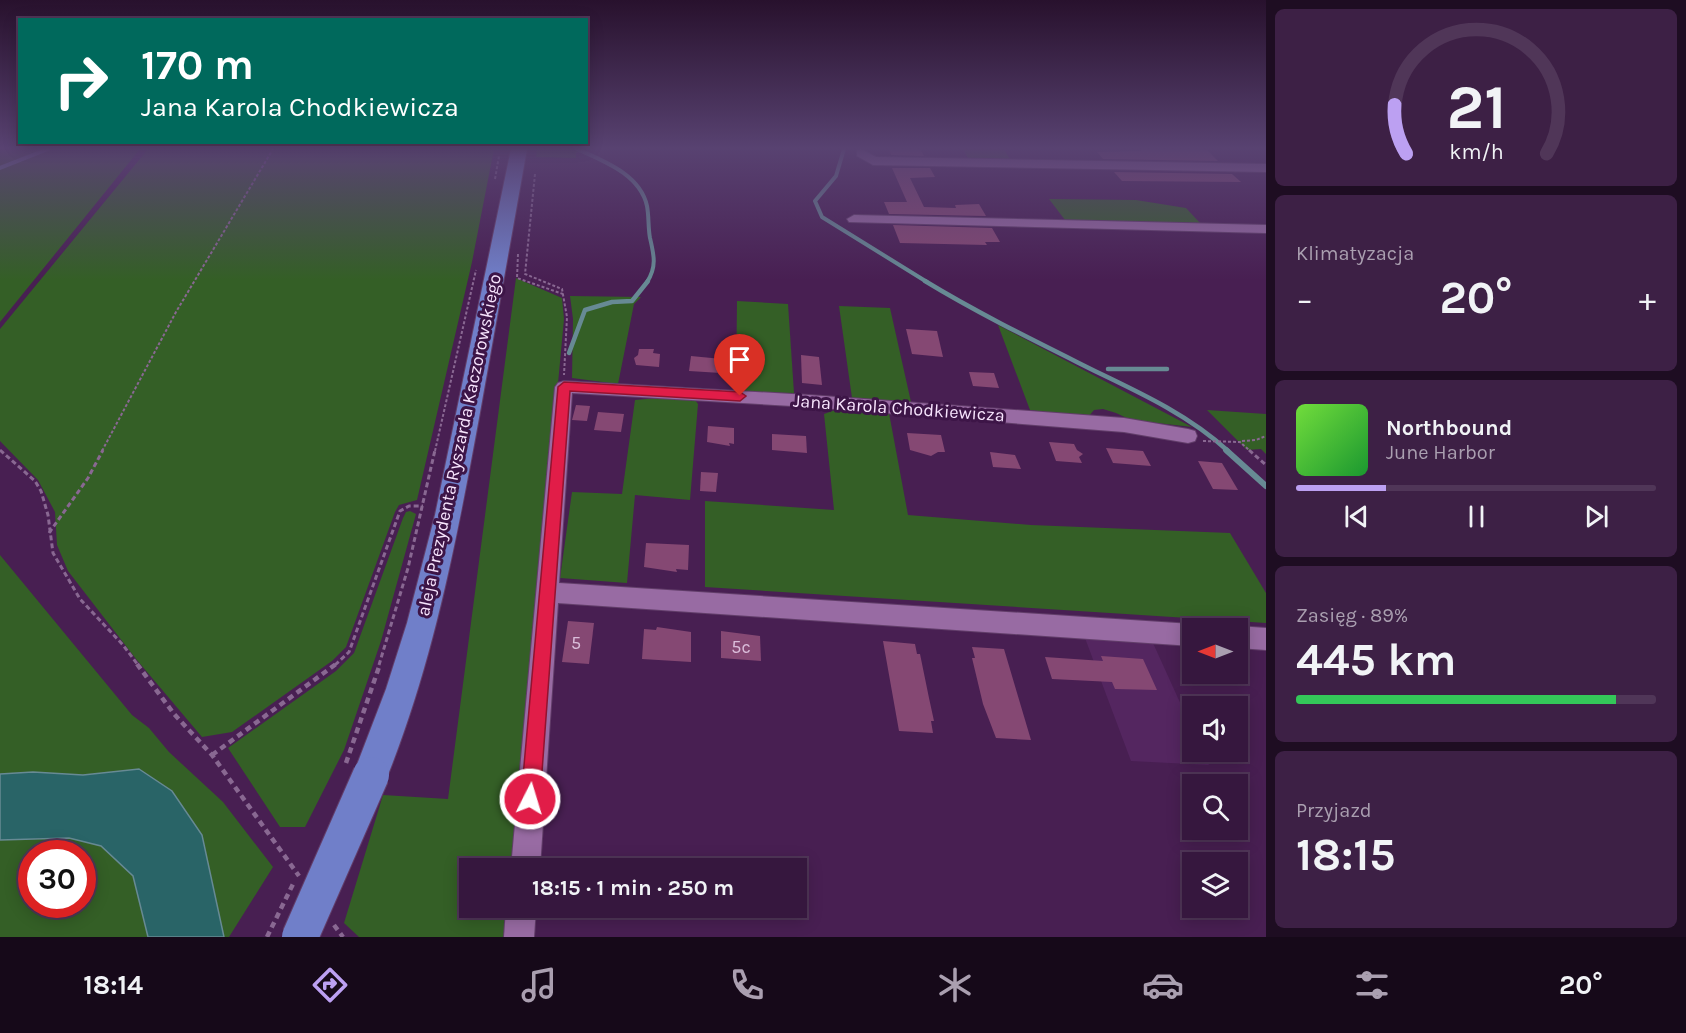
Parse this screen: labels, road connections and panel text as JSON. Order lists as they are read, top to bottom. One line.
{"streets":{"main road":["aleja Prezydenta Ryszarda Kaczorowskiego"],"street":["Jana Karola Chodkiewicza"]},"house_numbers":["5","5c"],"north":"left","page":{"turn":["170 m","Jana Karola Chodkiewicza"],"tile":["Klimatyzacja",["Zasięg · 89%","445 km"],["Przyjazd","18:15"]],"heat":["−","20°","+"],"song":["Northbound","June Harbor"],"limit":"30","trip":"18:15 · 1 min · 250 m","tabs":["18:14","20°"],"gauge":["21","km/h"]}}
